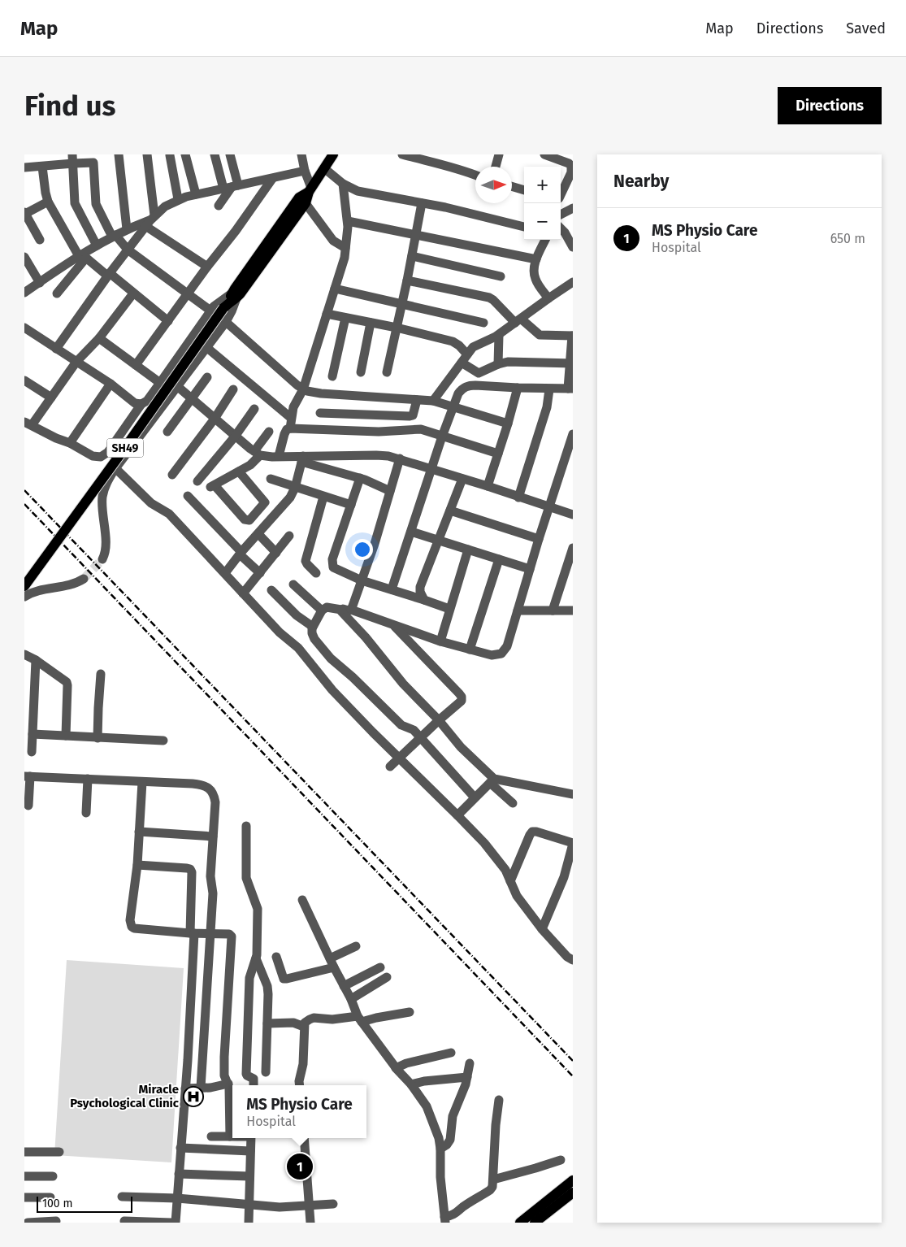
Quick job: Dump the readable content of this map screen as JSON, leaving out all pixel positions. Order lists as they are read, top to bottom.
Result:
{
  "streets": {
    "main road": ["SH49"]
  },
  "places": {
    "hospital": ["Miracle Psychological Clinic"]
  },
  "scale_bar": "100 m",
  "north": "right",
  "page": {
    "header": "Map",
    "nav": ["Map", "Directions", "Saved"],
    "buttons": "Directions",
    "title": "Find us",
    "heading": "Nearby",
    "map_buttons": ["+", "−"],
    "list": [
      {
        "mark": "1",
        "name": "MS Physio Care",
        "note": "Hospital",
        "value": "650 m"
      }
    ],
    "popup": ["MS Physio Care", "Hospital"],
    "pins": "1",
    "scale": "100 m"
  }
}
